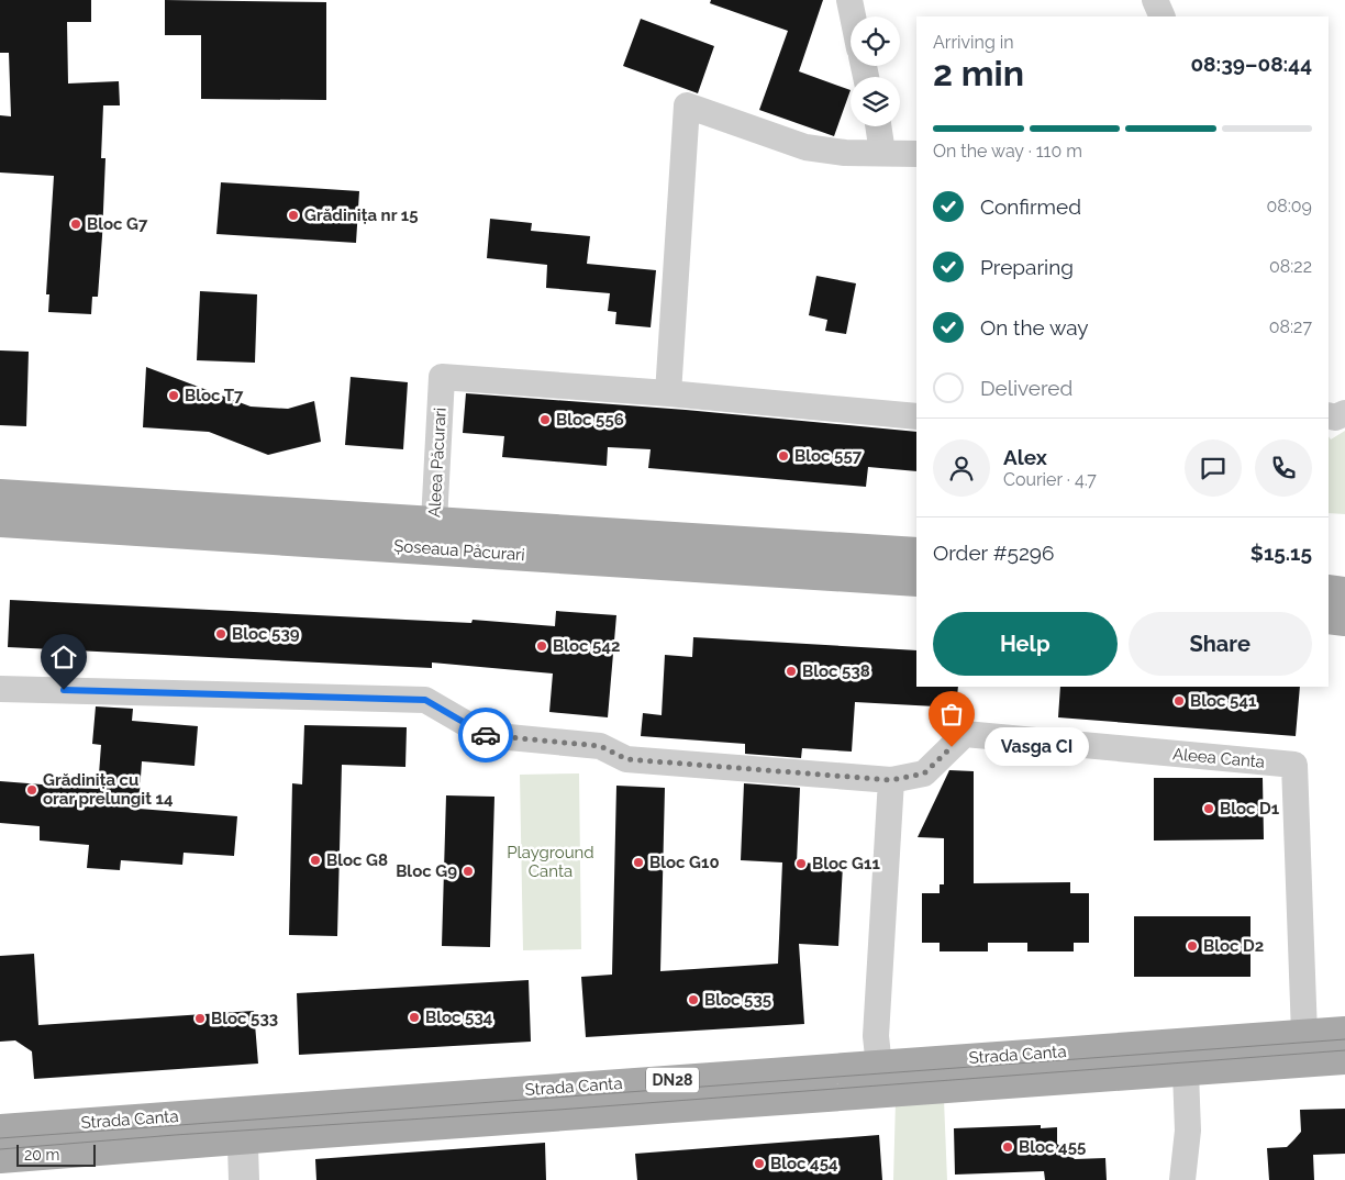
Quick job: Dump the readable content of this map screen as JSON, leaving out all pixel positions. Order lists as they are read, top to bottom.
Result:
{
  "streets": {
    "main road": ["Șoseaua Păcurari", "Strada Canta", "DN28"],
    "street": ["Aleea Păcurari", "Aleea Canta"]
  },
  "crossings": [
    ["Aleea Păcurari", "Șoseaua Păcurari"],
    ["Aleea Canta", "Strada Canta"]
  ],
  "parks": ["Playground Canta"],
  "places": [
    "Grădinița nr 15",
    "Bloc G7",
    "Bloc T7",
    "Bloc 556",
    "Bloc 557",
    "Bloc 539",
    "Bloc 542",
    "Bloc 538",
    "Bloc 541",
    "Vasga CI",
    "Grădinița cu orar prelungit 14",
    "Bloc D1",
    "Bloc G8",
    "Bloc G10",
    "Bloc G11",
    "Bloc G9",
    "Bloc D2",
    "Bloc 535",
    "Bloc 534",
    "Bloc 533",
    "Bloc 455",
    "Bloc 454"
  ],
  "scale_bar": "20 m",
  "page": {
    "heading": ["2 min", "Arriving in", "08:39–08:44"],
    "panel": [
      "Alex",
      "Courier · 4.7",
      "Order #5296",
      "$15.15"
    ],
    "bar": "On the way · 110 m",
    "list": [
      ["Confirmed", "08:09"],
      ["Preparing", "08:22"],
      ["On the way", "08:27"],
      "Delivered"
    ],
    "buttons": ["Help", "Share"],
    "bubble": "Vasga CI",
    "scale": "20 m"
  }
}
